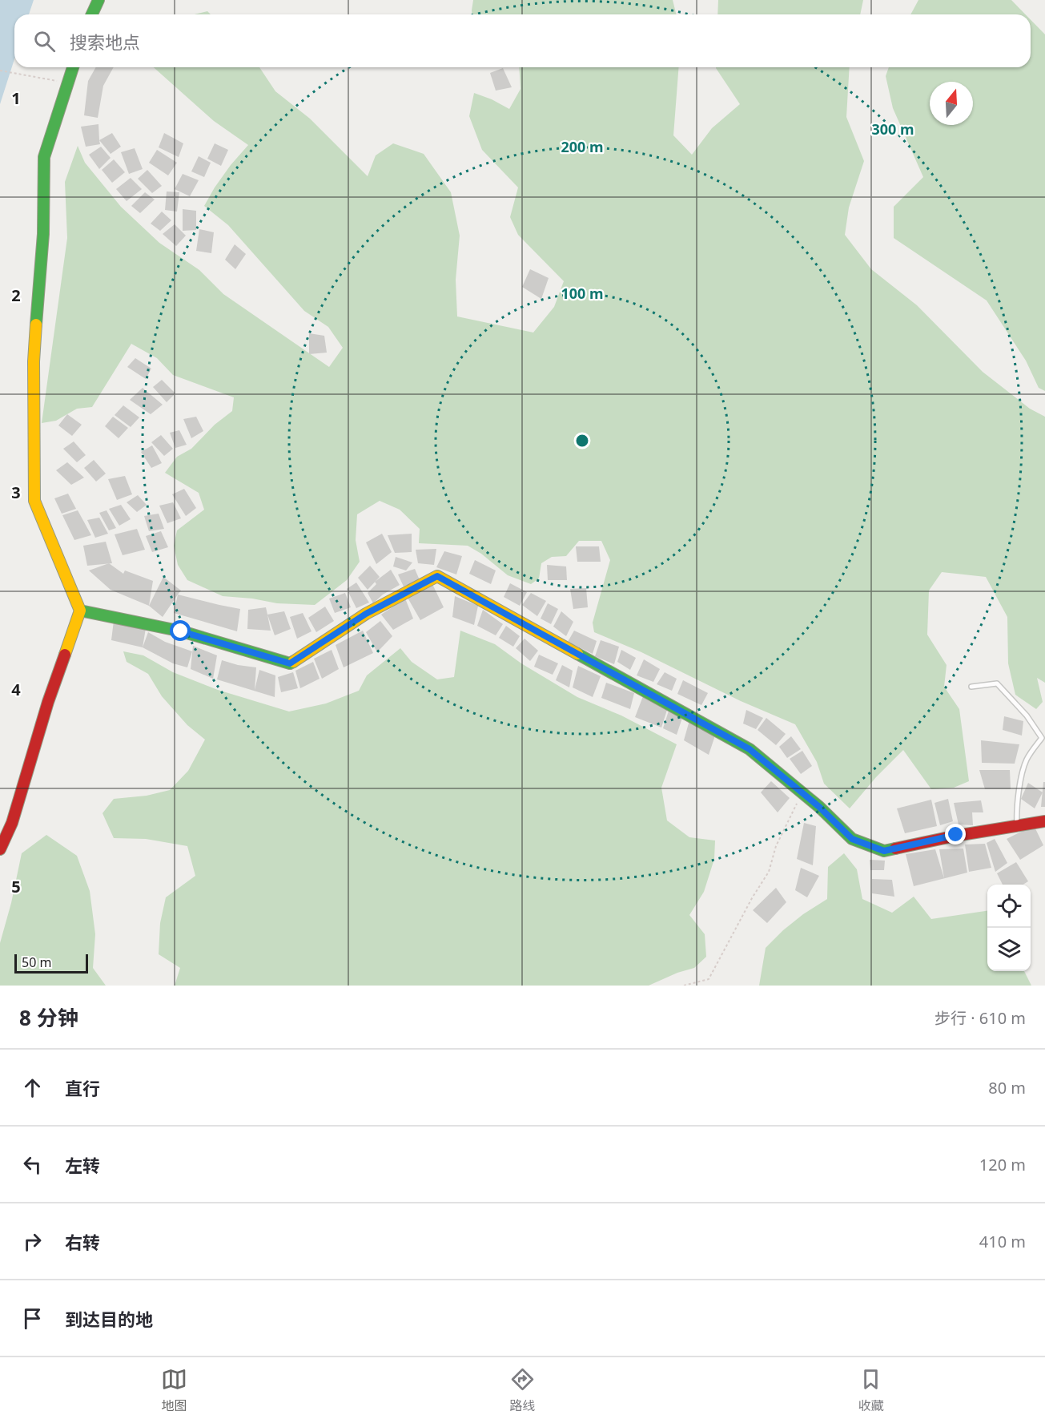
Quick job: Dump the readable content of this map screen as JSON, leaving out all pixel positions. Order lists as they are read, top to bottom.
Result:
{
  "scale_bar": "50 m",
  "north": "top",
  "page": {
    "search": "搜索地点",
    "scale": "50 m",
    "heading": ["8 分钟", "步行 · 610 m"],
    "list": [
      ["直行", "80 m"],
      ["左转", "120 m"],
      ["右转", "410 m"],
      "到达目的地"
    ],
    "nav": ["地图", "路线", "收藏"]
  },
  "grid": {
    "rows": [
      "1",
      "2",
      "3",
      "4",
      "5"
    ]
  },
  "rings": ["300 m", "200 m", "100 m"]
}
